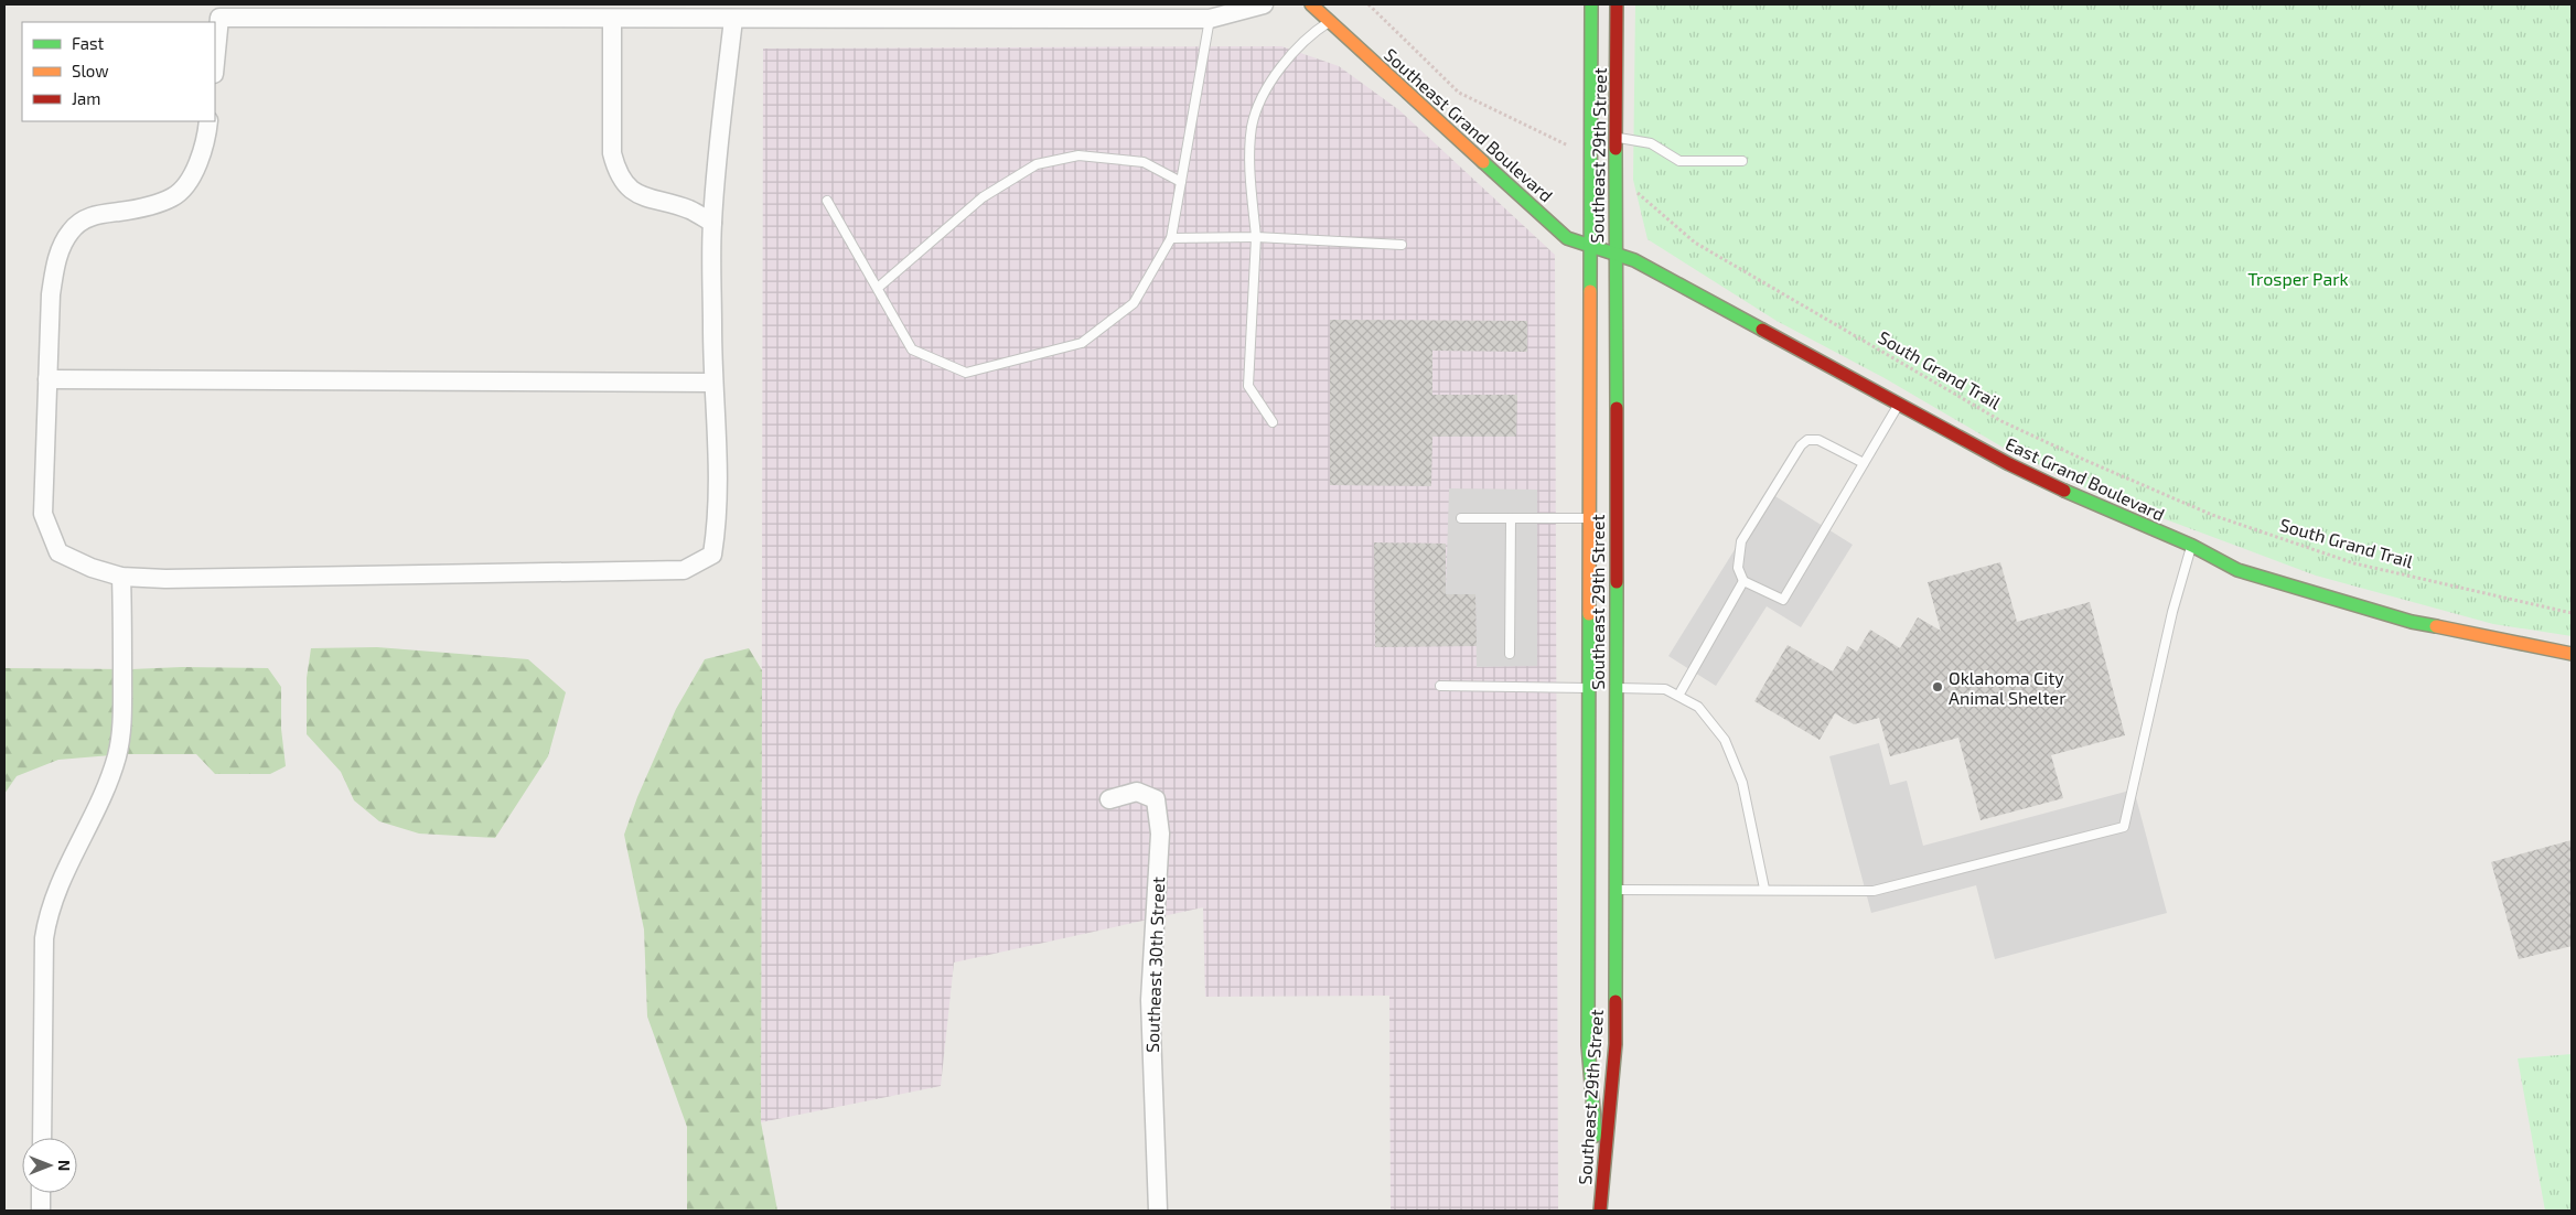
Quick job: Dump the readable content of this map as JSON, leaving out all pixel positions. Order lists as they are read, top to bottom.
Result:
{
  "streets": {
    "main road": ["Southeast Grand Boulevard", "Southeast 29th Street", "East Grand Boulevard"],
    "street": ["Southeast 30th Street"],
    "path": ["South Grand Trail"]
  },
  "crossings": [
    ["Southeast Grand Boulevard", "Southeast 29th Street"],
    ["Southeast Grand Boulevard", "East Grand Boulevard"],
    ["Southeast 29th Street", "South Grand Trail"],
    ["Southeast 29th Street", "East Grand Boulevard"]
  ],
  "parks": ["Trosper Park"],
  "places": ["Oklahoma City Animal Shelter"],
  "legend": ["Fast", "Slow", "Jam"],
  "north": "right"
}
